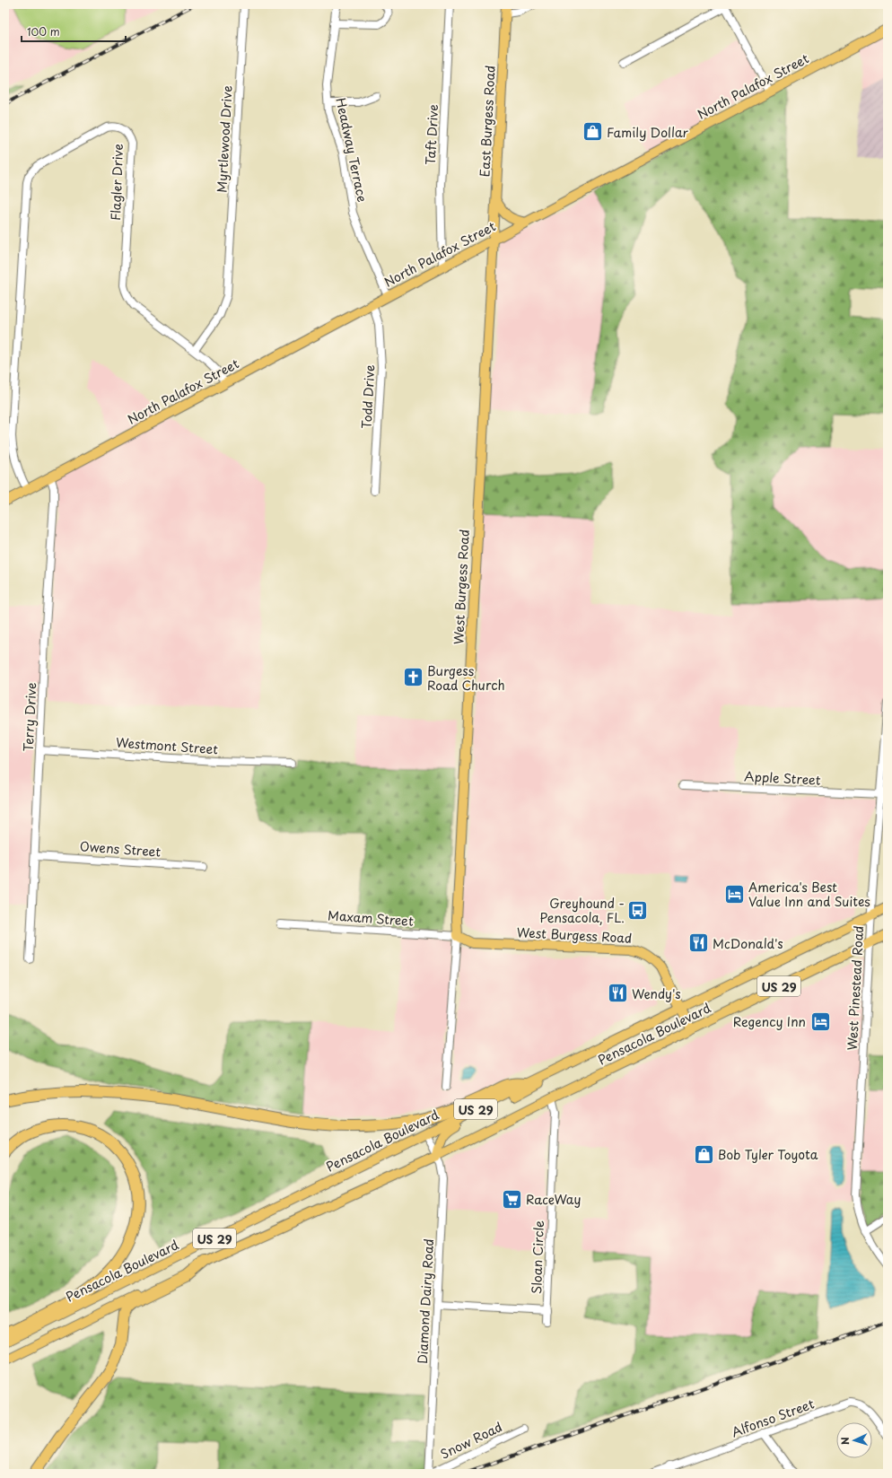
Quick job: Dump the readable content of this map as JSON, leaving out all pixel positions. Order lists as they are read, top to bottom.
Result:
{
  "streets": {
    "main road": [
      "North Palafox Street",
      "East Burgess Road",
      "West Burgess Road",
      "US 29",
      "Pensacola Boulevard"
    ],
    "street": [
      "Taft Drive",
      "Myrtlewood Drive",
      "Headway Terrace",
      "Flagler Drive",
      "Todd Drive",
      "Terry Drive",
      "Westmont Street",
      "Apple Street",
      "Owens Street",
      "Maxam Street",
      "West Pinestead Road",
      "Sloan Circle",
      "Diamond Dairy Road",
      "Alfonso Street",
      "Snow Road"
    ]
  },
  "crossings": [
    ["North Palafox Street", "East Burgess Road"],
    ["North Palafox Street", "Taft Drive"],
    ["North Palafox Street", "Headway Terrace"],
    ["North Palafox Street", "Flagler Drive"],
    ["North Palafox Street", "Todd Drive"],
    ["North Palafox Street", "West Burgess Road"],
    ["North Palafox Street", "Terry Drive"],
    ["East Burgess Road", "West Burgess Road"],
    ["Myrtlewood Drive", "Flagler Drive"],
    ["West Burgess Road", "Maxam Street"],
    ["West Burgess Road", "Pensacola Boulevard"],
    ["Terry Drive", "Westmont Street"],
    ["Terry Drive", "Owens Street"],
    ["Apple Street", "West Pinestead Road"],
    ["West Pinestead Road", "Pensacola Boulevard"],
    ["Pensacola Boulevard", "Sloan Circle"],
    ["Pensacola Boulevard", "Diamond Dairy Road"],
    ["Sloan Circle", "Diamond Dairy Road"],
    ["Diamond Dairy Road", "Snow Road"]
  ],
  "places": {
    "shop": ["Family Dollar", "Bob Tyler Toyota"],
    "church": ["Burgess Road Church"],
    "hotel": ["America's Best Value Inn and Suites", "Regency Inn"],
    "bus stop": ["Greyhound - Pensacola, FL."],
    "restaurant": ["McDonald's", "Wendy's"],
    "supermarket": ["RaceWay"]
  },
  "scale_bar": "100 m",
  "north": "left"
}
